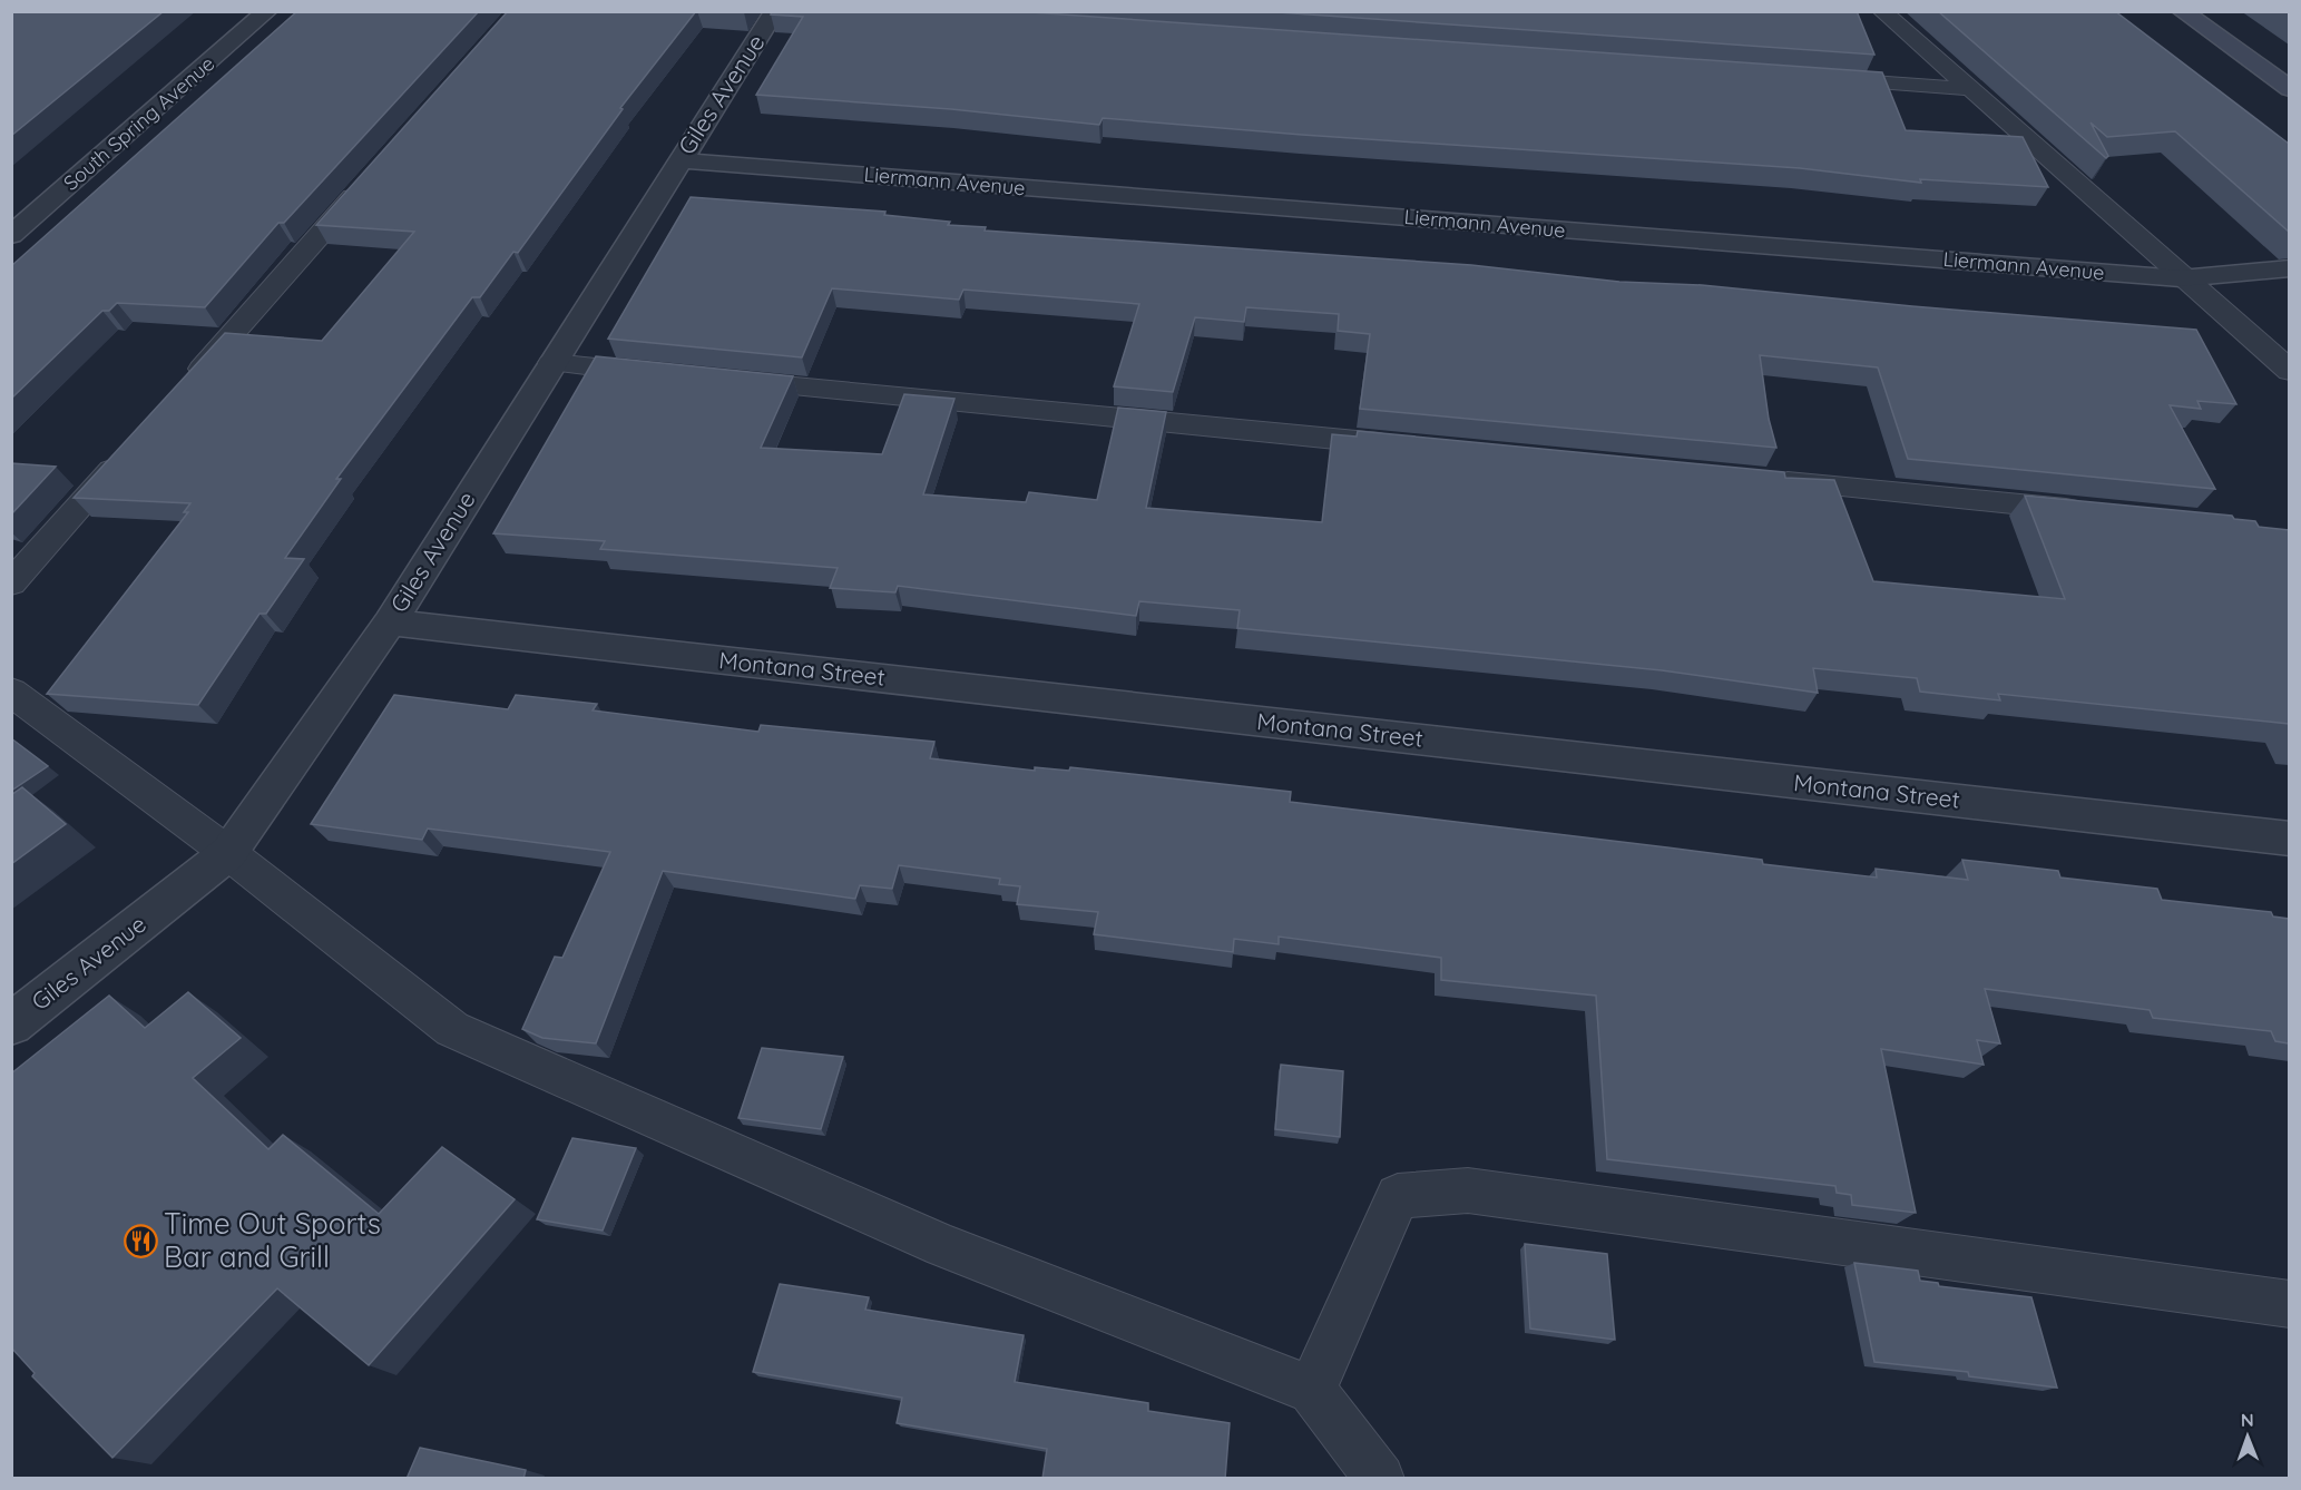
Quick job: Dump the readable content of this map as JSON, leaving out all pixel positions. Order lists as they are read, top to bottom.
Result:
{
  "streets": {
    "street": [
      "Giles Avenue",
      "South Spring Avenue",
      "Liermann Avenue",
      "Montana Street"
    ]
  },
  "crossings": [
    ["Giles Avenue", "Liermann Avenue"],
    ["Giles Avenue", "Montana Street"]
  ],
  "places": {
    "restaurant": ["Time Out Sports Bar and Grill"]
  },
  "north": "top"
}
